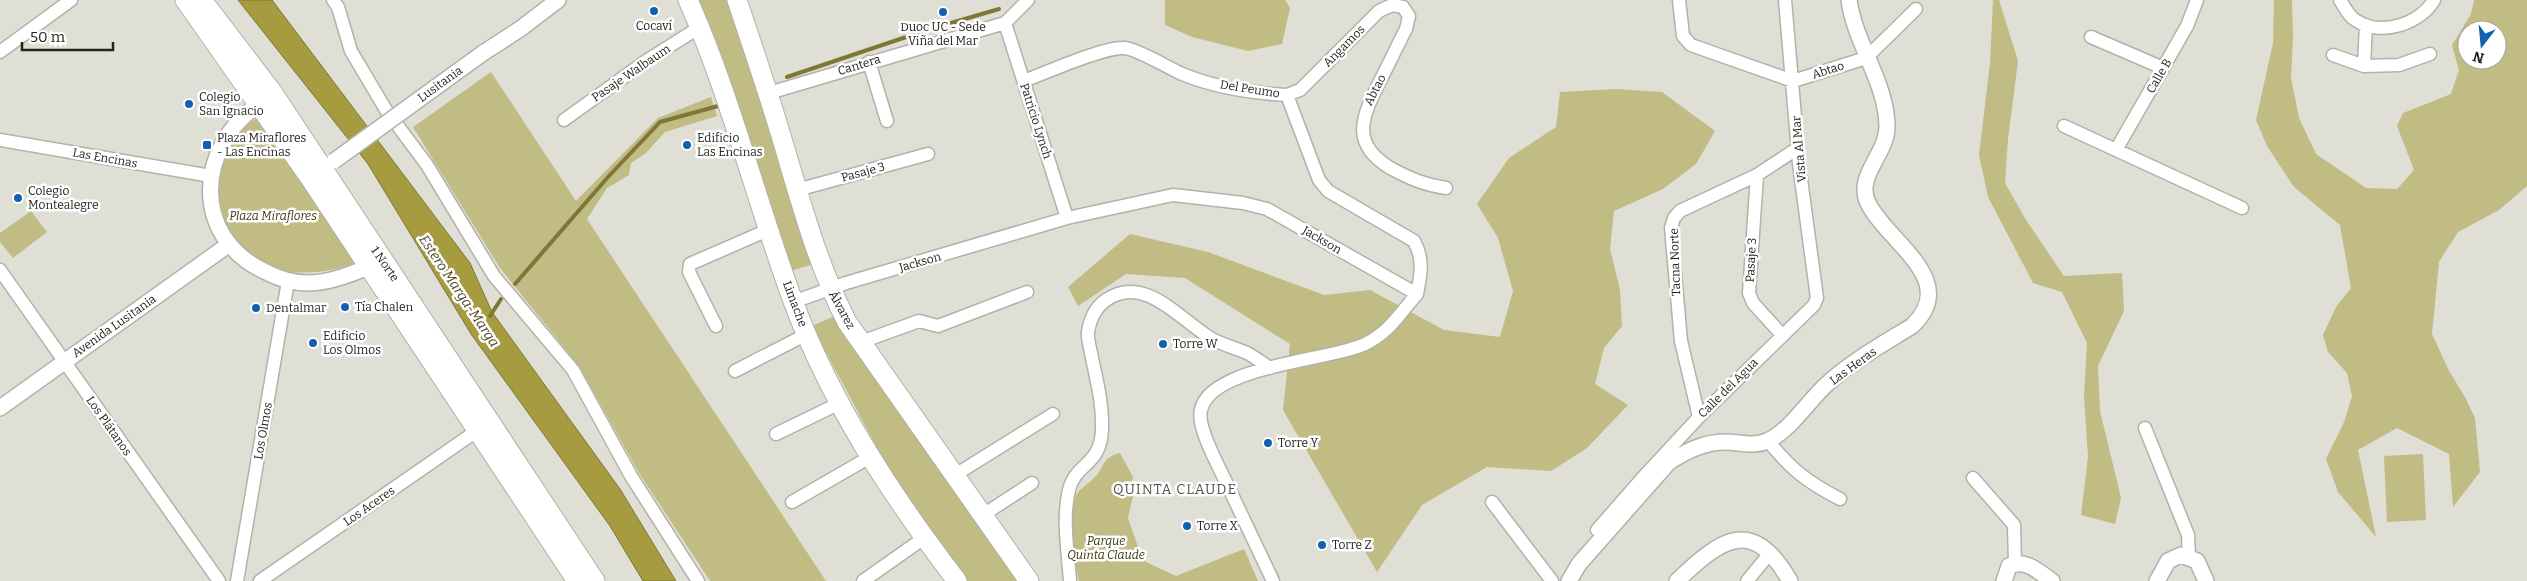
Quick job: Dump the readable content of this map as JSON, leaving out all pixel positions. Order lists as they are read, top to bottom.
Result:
{
  "streets": {
    "main road": ["1 Norte", "Limache", "Álvarez"],
    "street": [
      "Angamos",
      "Cantera",
      "Abtao",
      "Pasaje Walbaum",
      "Calle B",
      "Lusitania",
      "Del Peumo",
      "Patricio Lynch",
      "Vista Al Mar",
      "Las Encinas",
      "Pasaje 3",
      "Jackson",
      "Tacna Norte",
      "Avenida Lusitania",
      "Las Heras",
      "Calle del Agua",
      "Los Plátanos",
      "Los Olmos",
      "Los Aceres"
    ]
  },
  "crossings": [
    ["Angamos", "Abtao"],
    ["Angamos", "Del Peumo"],
    ["Cantera", "Patricio Lynch"],
    ["Cantera", "Álvarez"],
    ["Abtao", "Vista Al Mar"],
    ["Abtao", "Las Heras"],
    ["Pasaje Walbaum", "Limache"],
    ["Lusitania", "1 Norte"],
    ["Del Peumo", "Patricio Lynch"],
    ["Del Peumo", "Jackson"],
    ["Patricio Lynch", "Jackson"],
    ["Vista Al Mar", "Tacna Norte"],
    ["Vista Al Mar", "Calle del Agua"],
    ["Pasaje 3", "Tacna Norte"],
    ["Pasaje 3", "Álvarez"],
    ["Pasaje 3", "Calle del Agua"],
    ["Jackson", "Limache"],
    ["Jackson", "Álvarez"],
    ["Tacna Norte", "Calle del Agua"],
    ["1 Norte", "Los Aceres"],
    ["Avenida Lusitania", "Los Plátanos"]
  ],
  "districts": ["QUINTA CLAUDE"],
  "water": ["Estero Marga-Marga"],
  "parks": ["Plaza Miraflores", "Parque Quinta Claude"],
  "places": {
    "other": [
      "Cocaví",
      "Duoc UC - Sede Viña del Mar",
      "Colegio San Ignacio",
      "Edificio Las Encinas",
      "Colegio Montealegre",
      "Tía Chalen",
      "Dentalmar",
      "Edificio Los Olmos",
      "Torre W",
      "Torre Y",
      "Torre X",
      "Torre Z"
    ],
    "transit": ["Plaza Miraflores - Las Encinas"]
  },
  "scale_bar": "50 m",
  "north": "bottom"
}
